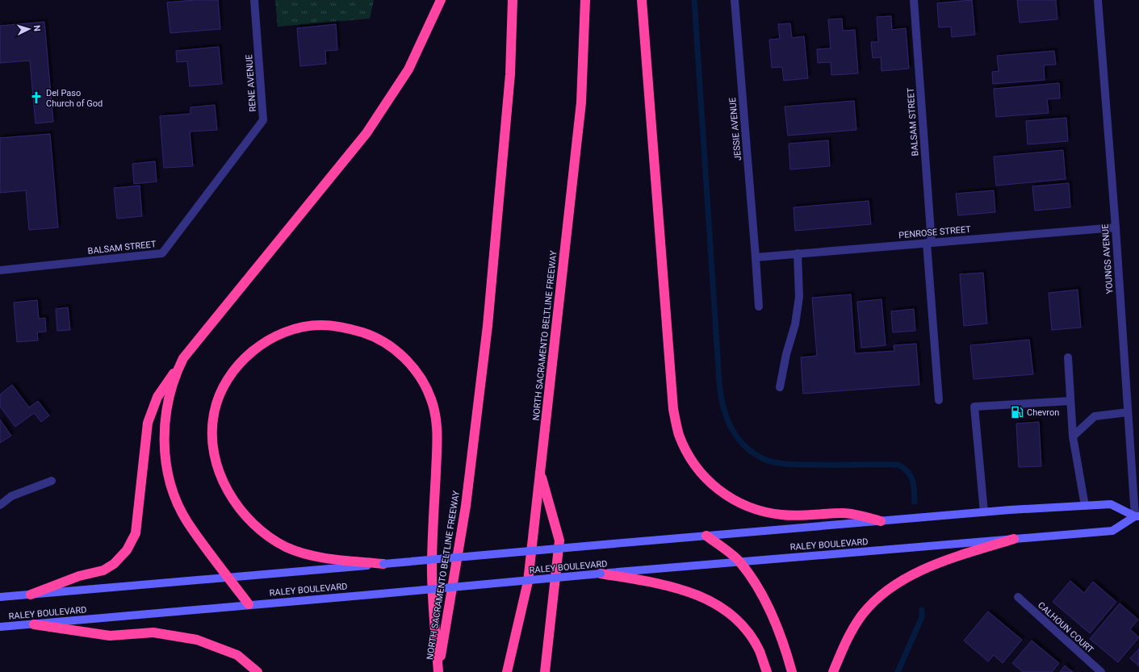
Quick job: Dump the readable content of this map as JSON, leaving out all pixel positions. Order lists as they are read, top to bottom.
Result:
{
  "streets": {
    "highway": ["NORTH SACRAMENTO BELTLINE FREEWAY"],
    "main road": ["RALEY BOULEVARD"],
    "street": [
      "RENE AVENUE",
      "BALSAM STREET",
      "JESSIE AVENUE",
      "PENROSE STREET",
      "YOUNGS AVENUE",
      "CALHOUN COURT"
    ]
  },
  "crossings": [
    ["RENE AVENUE", "BALSAM STREET"],
    ["BALSAM STREET", "PENROSE STREET"],
    ["JESSIE AVENUE", "PENROSE STREET"],
    ["PENROSE STREET", "YOUNGS AVENUE"],
    ["YOUNGS AVENUE", "RALEY BOULEVARD"]
  ],
  "places": {
    "church": ["Del Paso Church of God"],
    "fuel station": ["Chevron"]
  },
  "north": "right"
}
